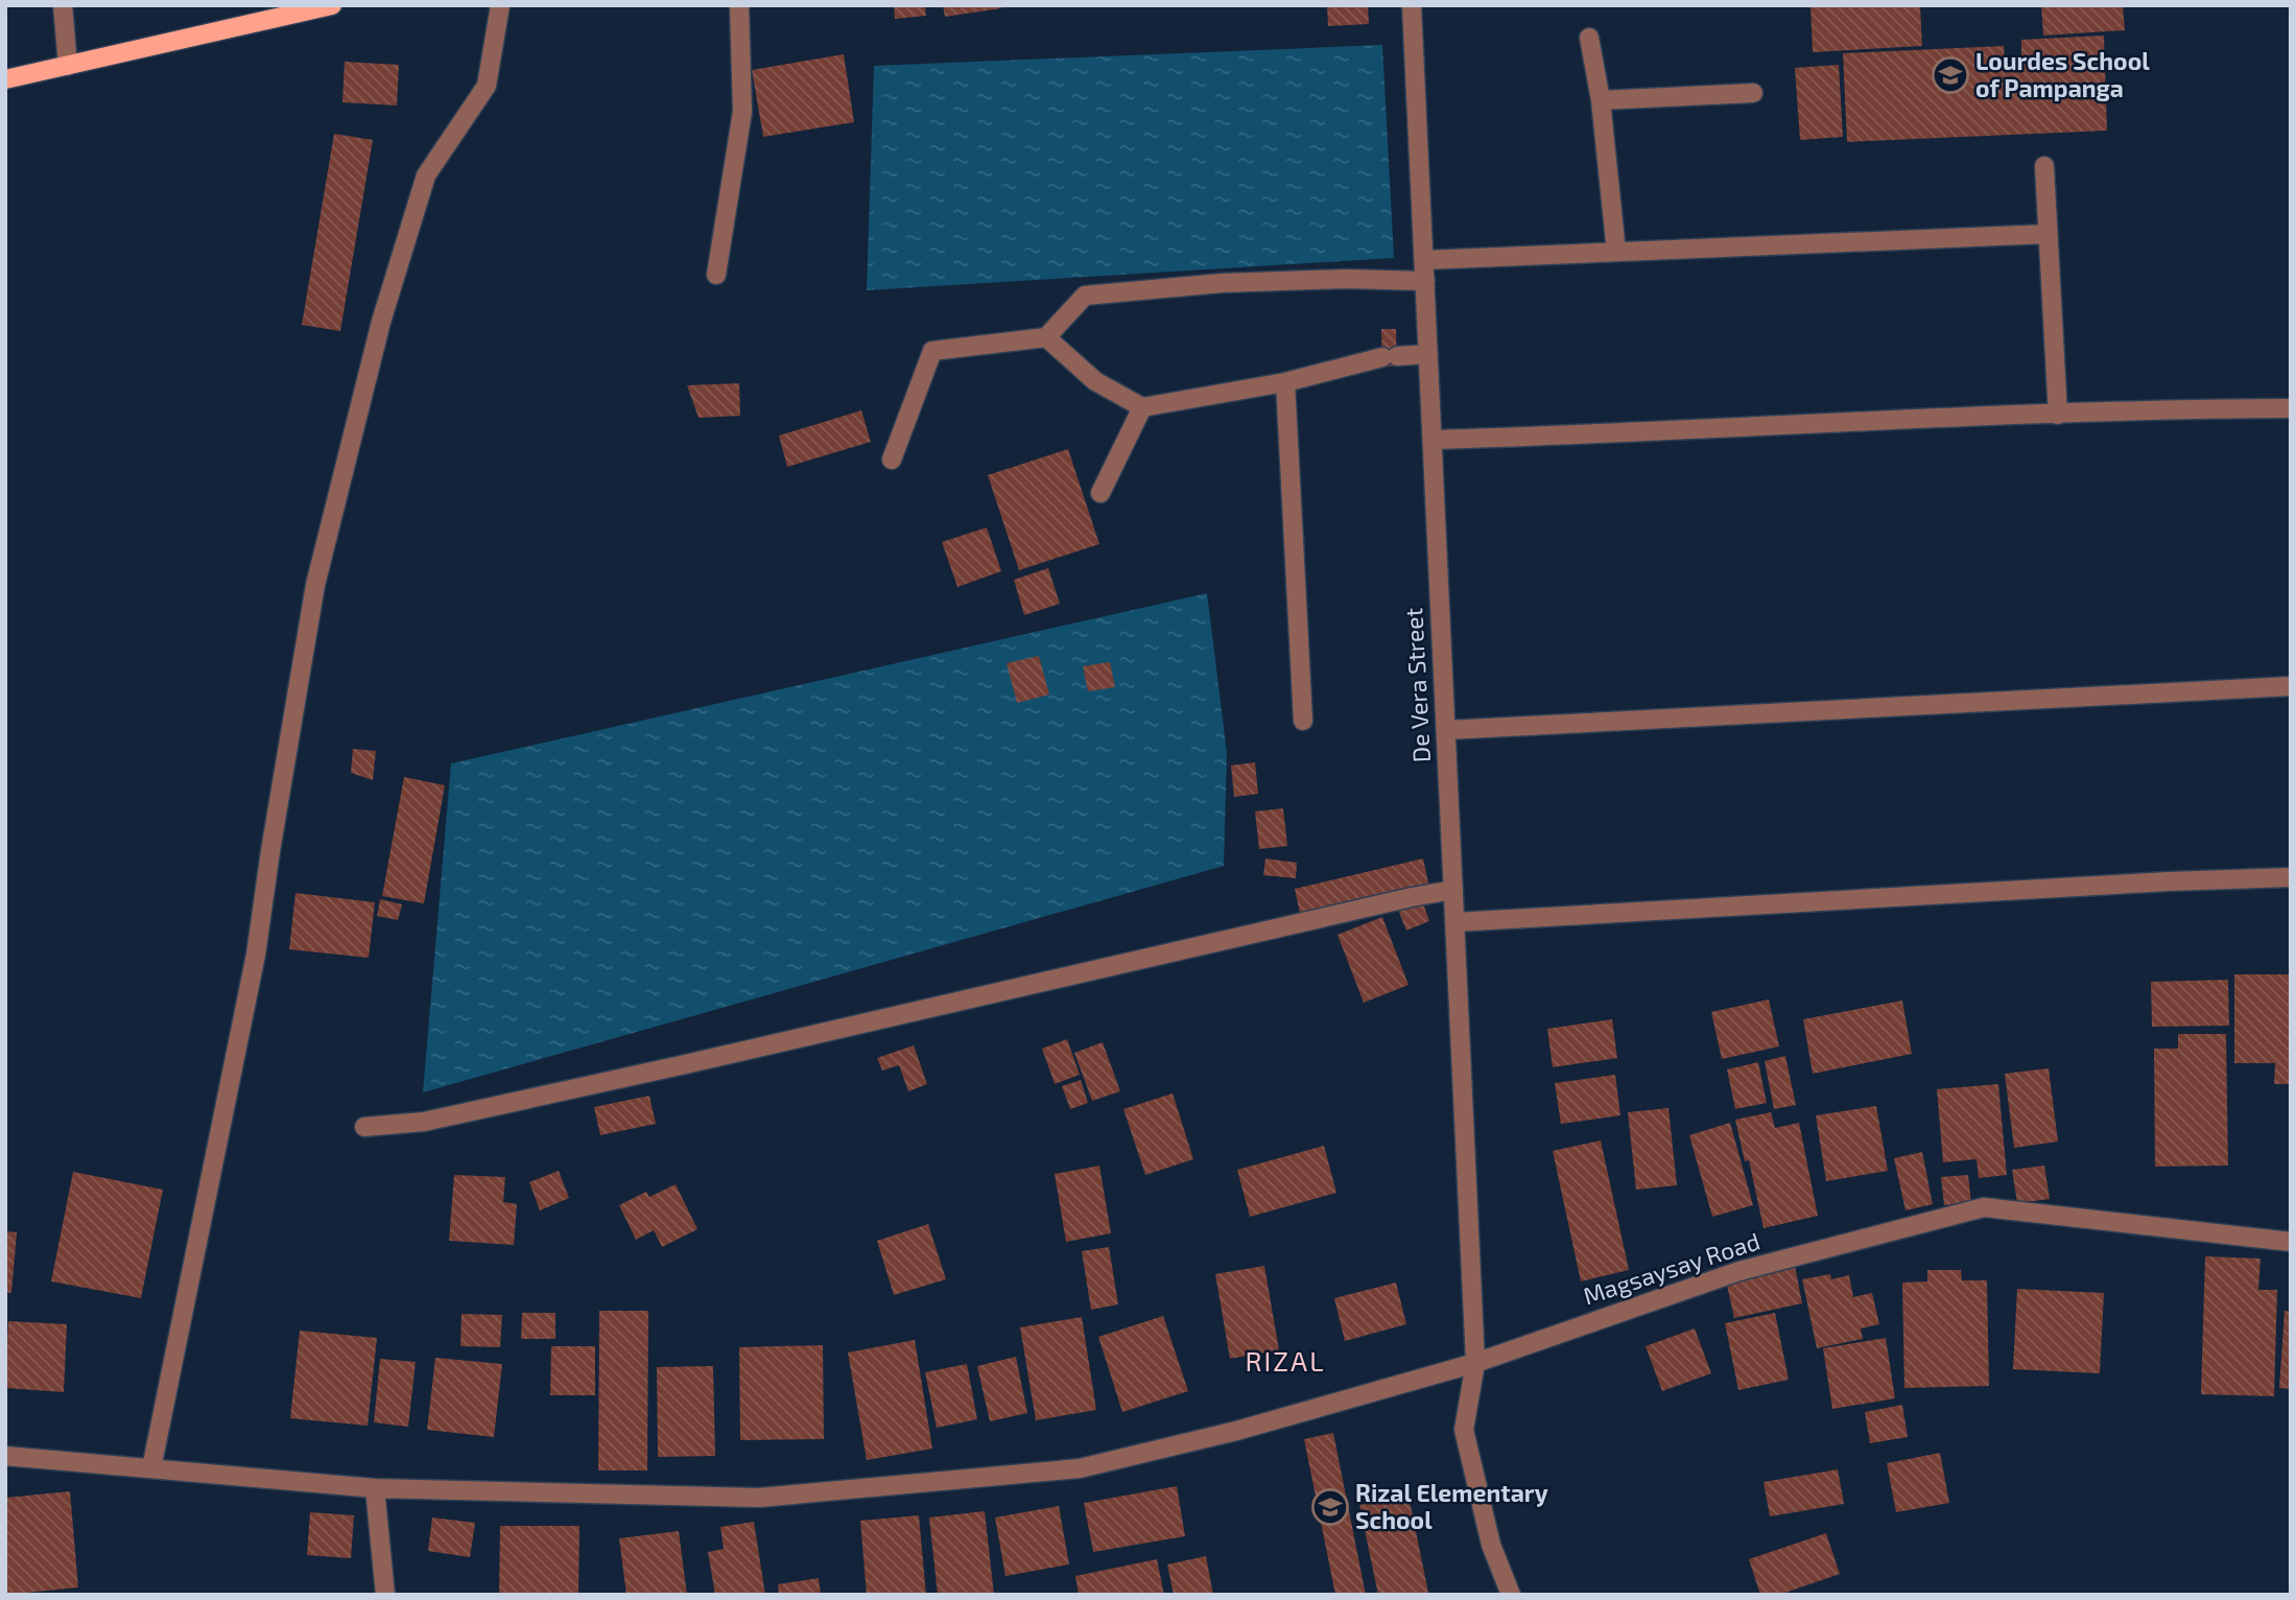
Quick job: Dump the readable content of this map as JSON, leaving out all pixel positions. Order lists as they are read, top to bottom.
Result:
{
  "streets": {
    "street": ["De Vera Street", "Magsaysay Road"]
  },
  "crossings": [
    ["De Vera Street", "Magsaysay Road"]
  ],
  "districts": ["RIZAL"],
  "places": {
    "school or university": ["Lourdes School of Pampanga", "Rizal Elementary School"]
  }
}
